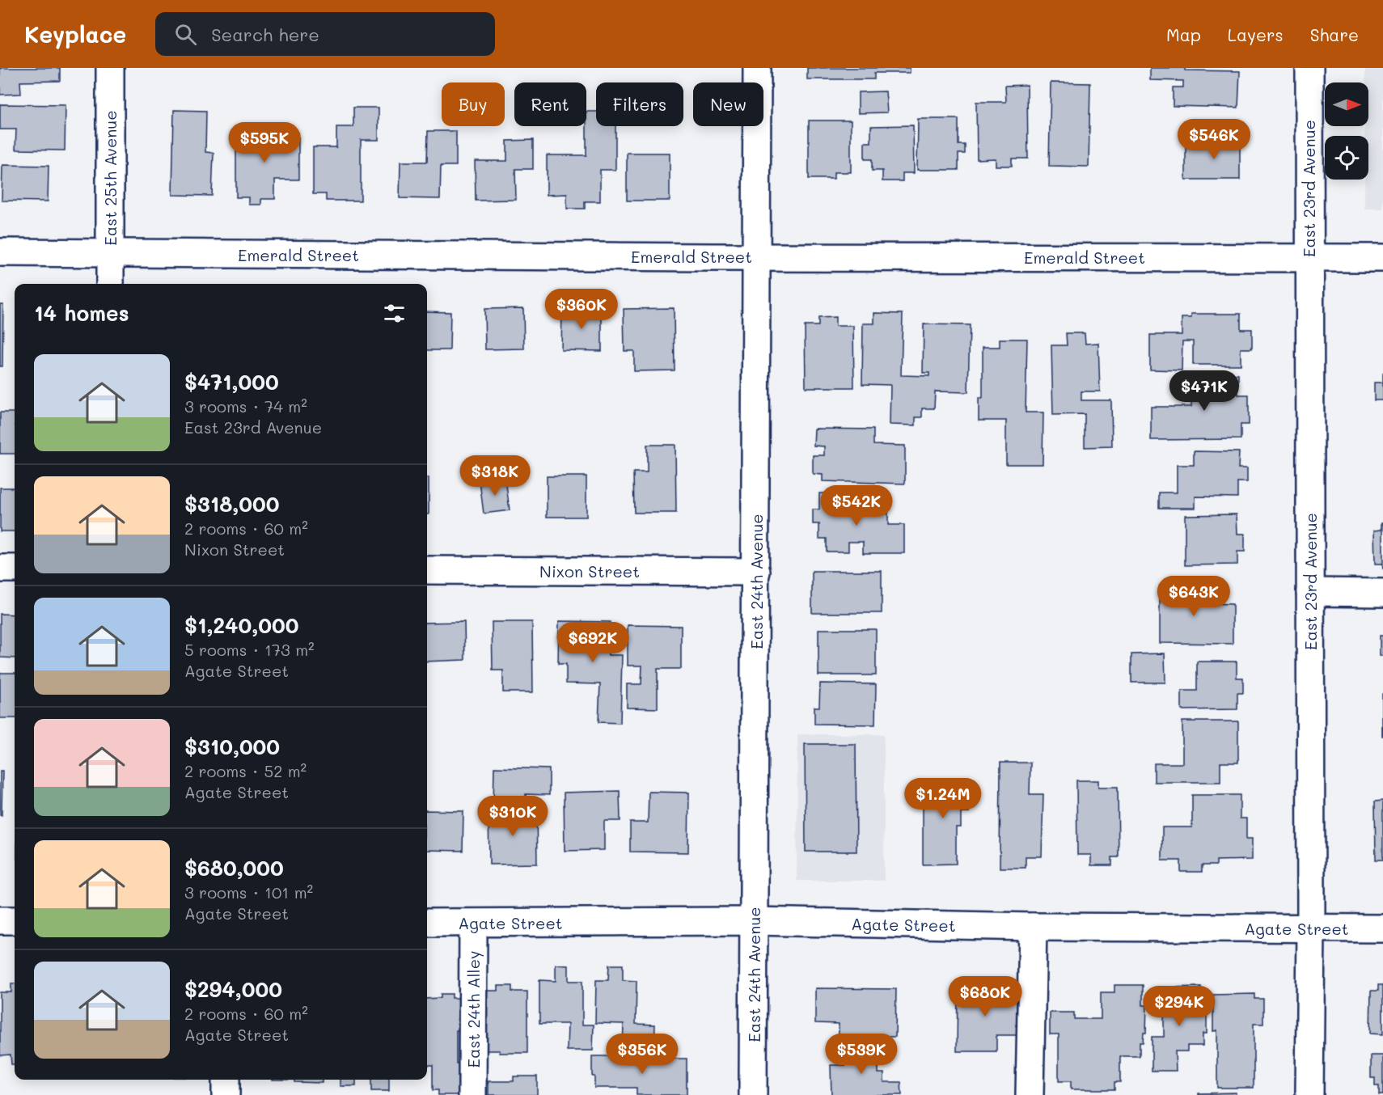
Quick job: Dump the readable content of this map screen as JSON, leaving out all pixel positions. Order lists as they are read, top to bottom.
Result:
{
  "streets": {
    "street": [
      "East 25th Avenue",
      "East 23rd Avenue",
      "Emerald Street",
      "Nixon Street",
      "East 24th Avenue",
      "Agate Street",
      "East 24th Alley"
    ]
  },
  "crossings": [
    ["East 25th Avenue", "Emerald Street"],
    ["East 23rd Avenue", "Emerald Street"],
    ["East 23rd Avenue", "Agate Street"],
    ["Emerald Street", "East 24th Avenue"],
    ["Nixon Street", "East 24th Avenue"],
    ["East 24th Avenue", "Agate Street"],
    ["Agate Street", "East 24th Alley"]
  ],
  "north": "right",
  "page": {
    "header": "Keyplace",
    "search": "Search here",
    "nav": ["Map", "Layers", "Share"],
    "chip": [
      "Buy",
      "Rent",
      "Filters",
      "New"
    ],
    "price": [
      "$546K",
      "$595K",
      "$360K",
      "$471K",
      "$318K",
      "$542K",
      "$643K",
      "$692K",
      "$1.24M",
      "$310K",
      "$680K",
      "$294K",
      "$356K",
      "$539K"
    ],
    "heading": "14 homes",
    "list": [
      {
        "name": "$471,000",
        "note": "3 rooms · 74 m² · East 23rd Avenue"
      },
      {
        "name": "$318,000",
        "note": "2 rooms · 60 m² · Nixon Street"
      },
      {
        "name": "$1,240,000",
        "note": "5 rooms · 173 m² · Agate Street"
      },
      {
        "name": "$310,000",
        "note": "2 rooms · 52 m² · Agate Street"
      },
      {
        "name": "$680,000",
        "note": "3 rooms · 101 m² · Agate Street"
      },
      {
        "name": "$294,000",
        "note": "2 rooms · 60 m² · Agate Street"
      }
    ]
  }
}
